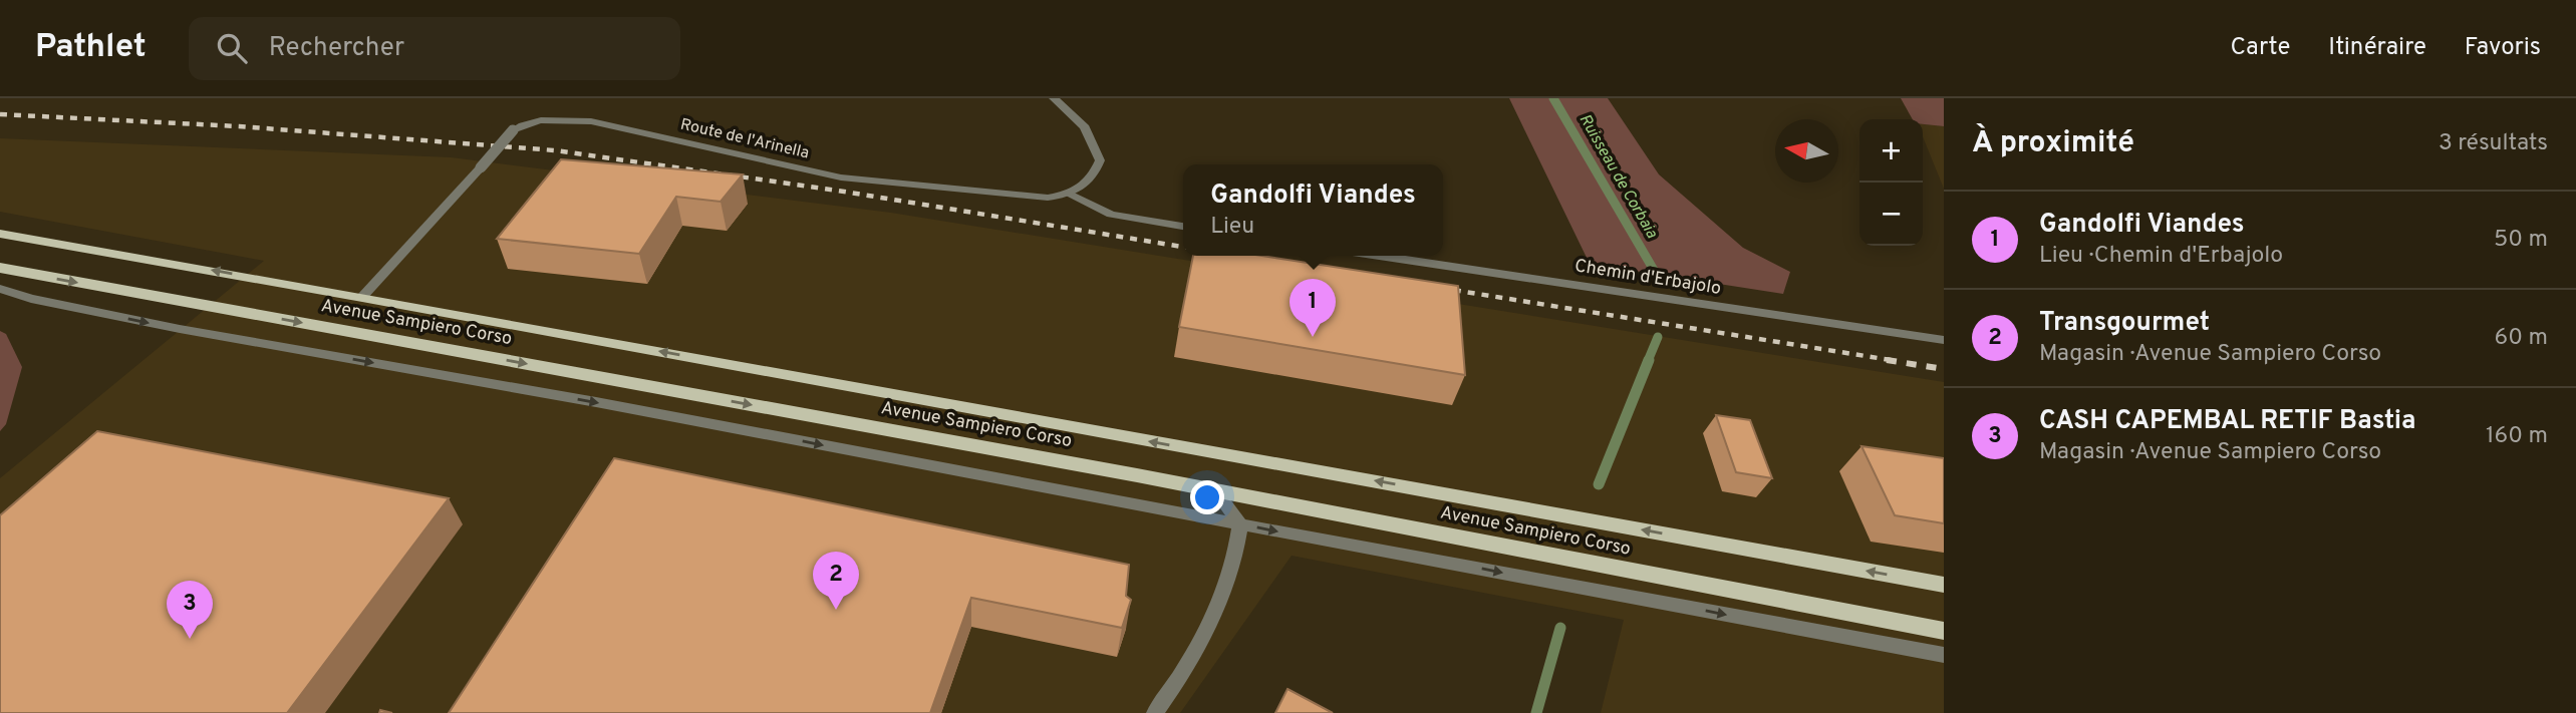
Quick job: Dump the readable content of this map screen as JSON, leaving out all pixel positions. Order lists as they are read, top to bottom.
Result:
{
  "streets": {
    "main road": ["Avenue Sampiero Corso"],
    "street": ["Route de l'Arinella", "Chemin d'Erbajolo"]
  },
  "crossings": [
    ["Route de l'Arinella", "Avenue Sampiero Corso"]
  ],
  "water": ["Ruisseau de Corbaia"],
  "north": "left",
  "page": {
    "header": "Pathlet",
    "search": "Rechercher",
    "nav": ["Carte", "Itinéraire", "Favoris"],
    "heading": ["À proximité", "3 résultats"],
    "map_buttons": ["+", "−"],
    "popup": ["Gandolfi Viandes", "Lieu"],
    "list": [
      {
        "mark": "1",
        "name": "Gandolfi Viandes",
        "note": "Lieu · Chemin d'Erbajolo",
        "value": "50 m"
      },
      {
        "mark": "2",
        "name": "Transgourmet",
        "note": "Magasin · Avenue Sampiero Corso",
        "value": "60 m"
      },
      {
        "mark": "3",
        "name": "CASH CAPEMBAL RETIF Bastia",
        "note": "Magasin · Avenue Sampiero Corso",
        "value": "160 m"
      }
    ],
    "pins": ["1", "2", "3"]
  }
}
